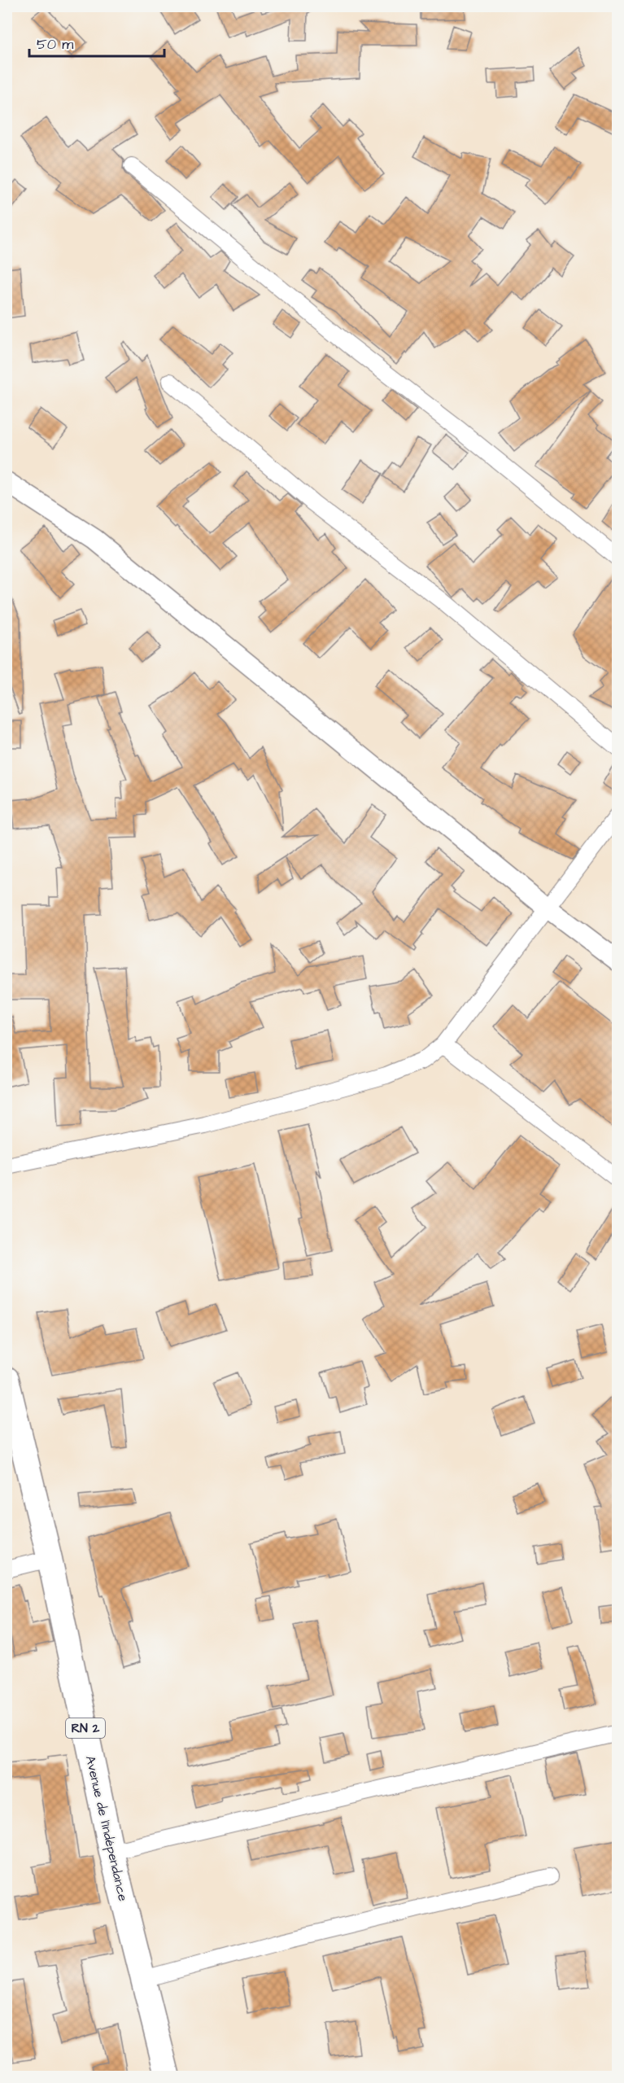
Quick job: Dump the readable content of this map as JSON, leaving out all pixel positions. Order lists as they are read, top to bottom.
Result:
{
  "streets": {
    "main road": ["RN 2", "Avenue de l'Indépendance"]
  },
  "scale_bar": "50 m"
}
